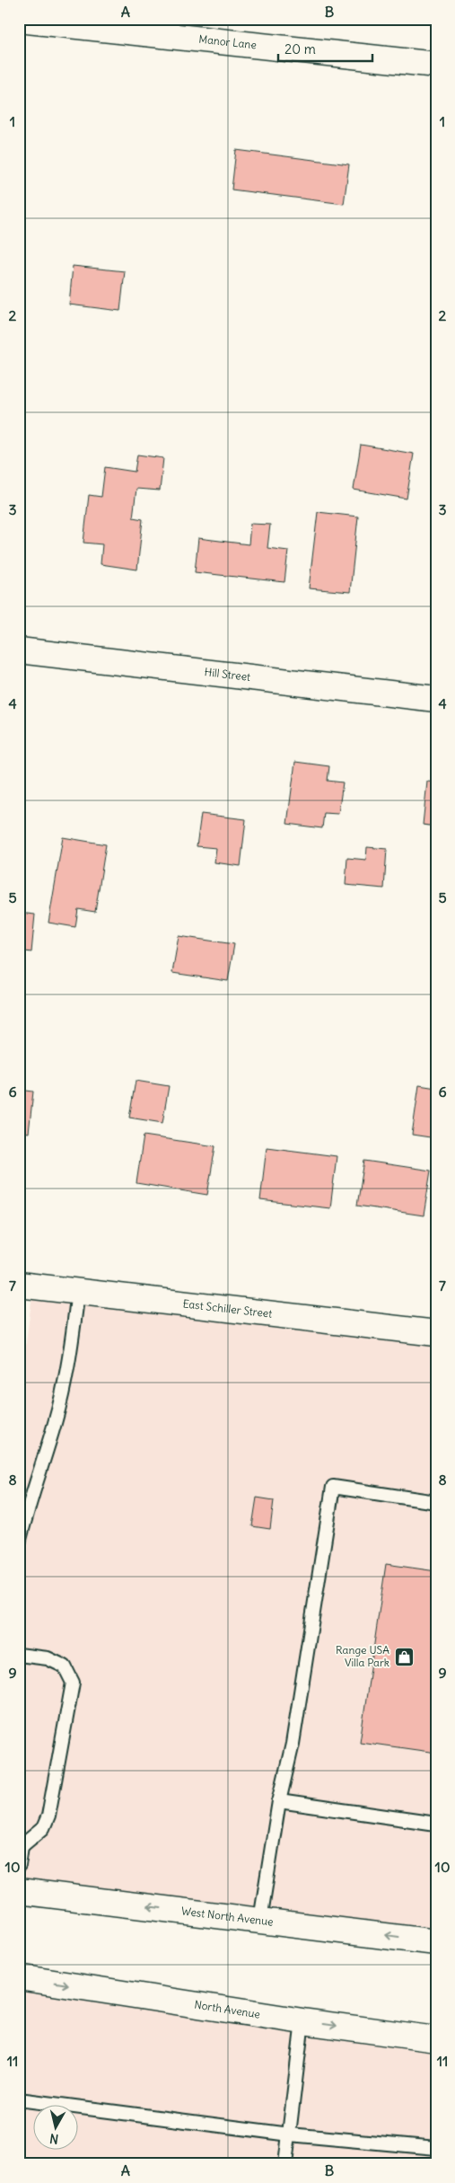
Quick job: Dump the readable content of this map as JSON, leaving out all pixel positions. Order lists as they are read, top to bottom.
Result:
{
  "streets": {
    "street": [
      "Manor Lane",
      "Hill Street",
      "East Schiller Street",
      "West North Avenue",
      "North Avenue"
    ]
  },
  "one_way": ["West North Avenue", "North Avenue"],
  "places": {
    "shop": ["Range USA Villa Park"]
  },
  "scale_bar": "20 m",
  "north": "bottom",
  "grid": {
    "columns": ["A", "B"],
    "rows": [
      "1",
      "2",
      "3",
      "4",
      "5",
      "6",
      "7",
      "8",
      "9",
      "10",
      "11"
    ]
  }
}
